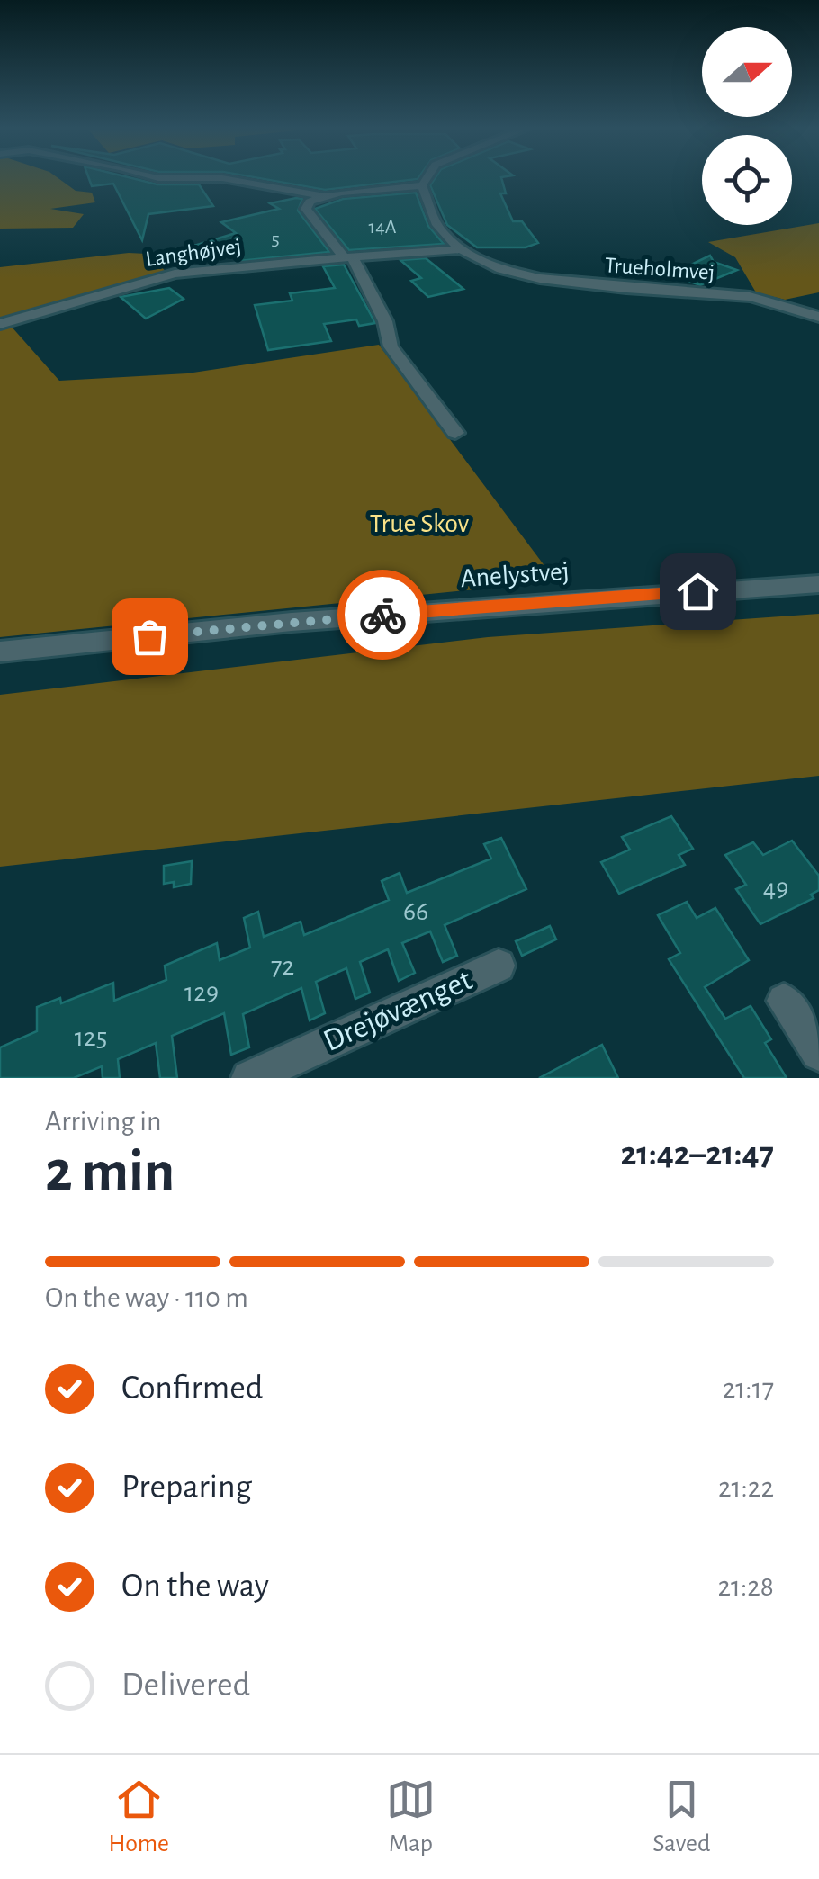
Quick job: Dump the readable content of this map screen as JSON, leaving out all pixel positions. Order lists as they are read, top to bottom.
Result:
{
  "streets": {
    "street": [
      "Langhøjvej",
      "Trueholmvej",
      "Anelystvej",
      "Drejøvænget"
    ]
  },
  "crossings": [
    ["Langhøjvej", "Trueholmvej"]
  ],
  "parks": ["True Skov"],
  "house_numbers": [
    "14A",
    "5",
    "49",
    "66",
    "72",
    "129",
    "125"
  ],
  "north": "right",
  "page": {
    "heading": ["2 min", "Arriving in", "21:42–21:47"],
    "bar": "On the way · 110 m",
    "list": [
      ["Confirmed", "21:17"],
      ["Preparing", "21:22"],
      ["On the way", "21:28"],
      "Delivered"
    ],
    "tabs": ["Home", "Map", "Saved"]
  }
}
